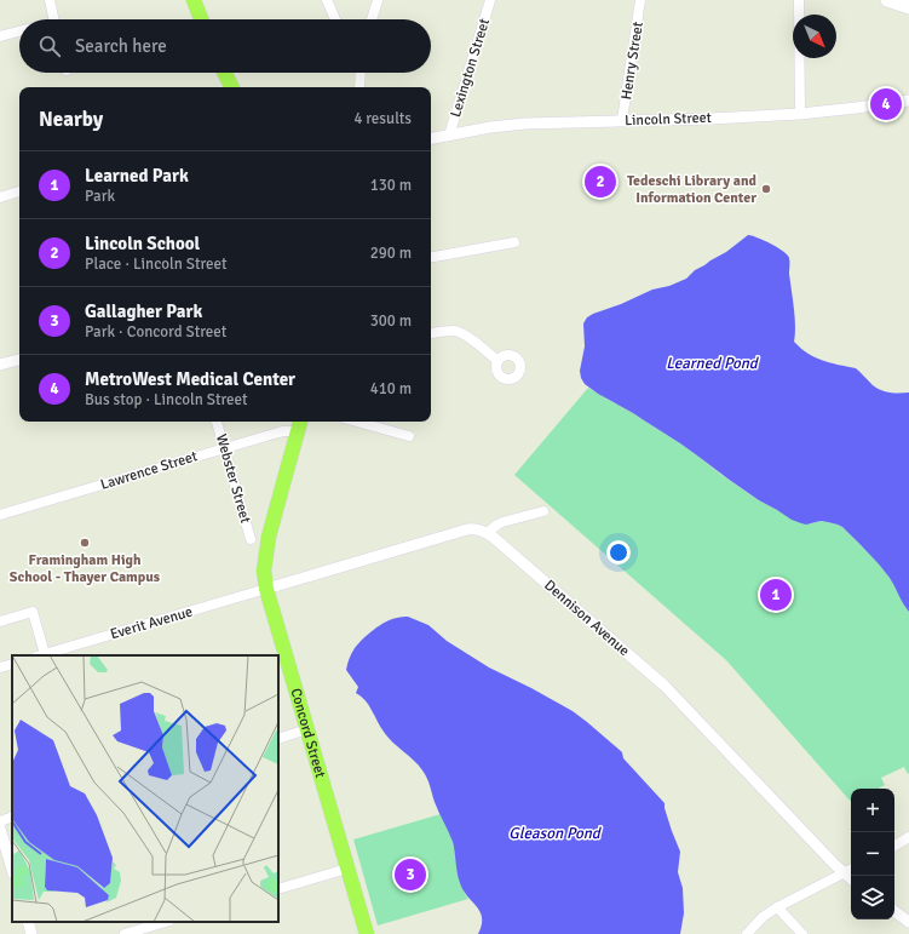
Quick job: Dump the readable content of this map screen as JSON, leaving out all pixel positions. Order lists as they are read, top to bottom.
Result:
{
  "streets": {
    "main road": ["Concord Street"],
    "street": [
      "Henry Street",
      "Lexington Street",
      "Lincoln Street",
      "Lawrence Street",
      "Webster Street",
      "Dennison Avenue",
      "Everit Avenue"
    ]
  },
  "crossings": [
    ["Henry Street", "Lincoln Street"],
    ["Lexington Street", "Lincoln Street"],
    ["Lawrence Street", "Webster Street"],
    ["Lawrence Street", "Concord Street"],
    ["Everit Avenue", "Concord Street"]
  ],
  "water": ["Learned Pond", "Gleason Pond"],
  "places": ["Tedeschi Library and Information Center", "Framingham High School - Thayer Campus"],
  "north": "bottom right",
  "page": {
    "search": "Search here",
    "pins": [
      "4",
      "2",
      "1",
      "3"
    ],
    "heading": ["Nearby", "4 results"],
    "list": [
      {
        "mark": "1",
        "name": "Learned Park",
        "note": "Park",
        "value": "130 m"
      },
      {
        "mark": "2",
        "name": "Lincoln School",
        "note": "Place · Lincoln Street",
        "value": "290 m"
      },
      {
        "mark": "3",
        "name": "Gallagher Park",
        "note": "Park · Concord Street",
        "value": "300 m"
      },
      {
        "mark": "4",
        "name": "MetroWest Medical Center",
        "note": "Bus stop · Lincoln Street",
        "value": "410 m"
      }
    ],
    "map_buttons": ["+", "−"]
  }
}
